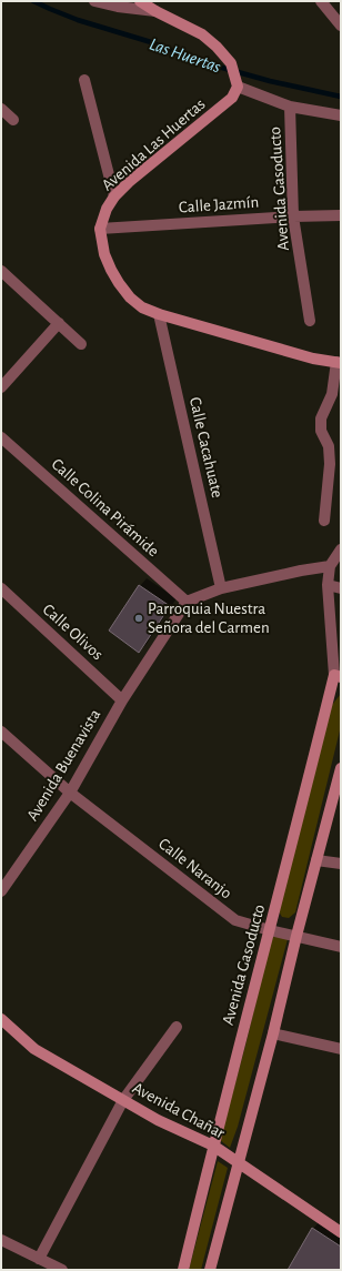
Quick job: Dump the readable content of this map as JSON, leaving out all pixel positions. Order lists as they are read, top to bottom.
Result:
{
  "streets": {
    "street": [
      "Avenida Las Huertas",
      "Avenida Gasoducto",
      "Calle Jazmín",
      "Calle Cacahuate",
      "Calle Colina Pirámide",
      "Calle Olivos",
      "Avenida Buenavista",
      "Calle Naranjo",
      "Avenida Chañar"
    ]
  },
  "crossings": [
    ["Avenida Las Huertas", "Calle Jazmín"],
    ["Avenida Las Huertas", "Calle Cacahuate"],
    ["Avenida Gasoducto", "Calle Jazmín"],
    ["Avenida Gasoducto", "Calle Naranjo"],
    ["Avenida Gasoducto", "Avenida Chañar"],
    ["Calle Colina Pirámide", "Avenida Buenavista"],
    ["Calle Olivos", "Avenida Buenavista"],
    ["Avenida Buenavista", "Calle Naranjo"]
  ],
  "water": ["Las Huertas"],
  "places": ["Parroquia Nuestra Señora del Carmen"]
}
